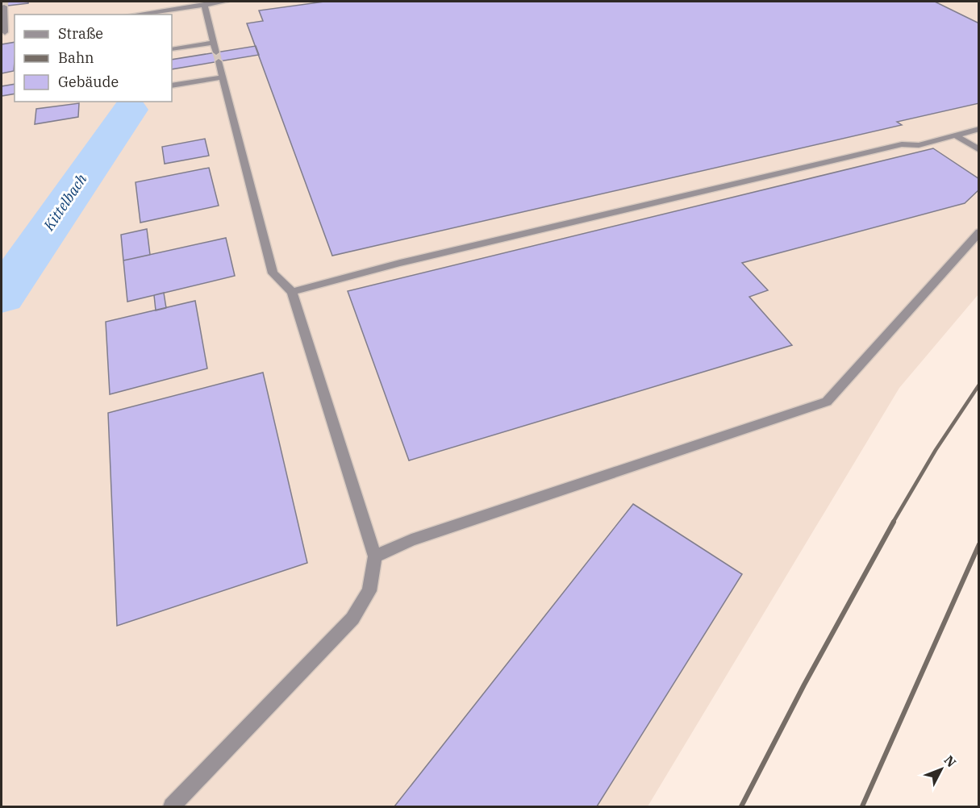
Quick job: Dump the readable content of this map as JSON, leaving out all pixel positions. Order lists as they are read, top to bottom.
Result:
{
  "water": ["Kittelbach"],
  "legend": ["Straße", "Bahn", "Gebäude"],
  "north": "top right"
}
